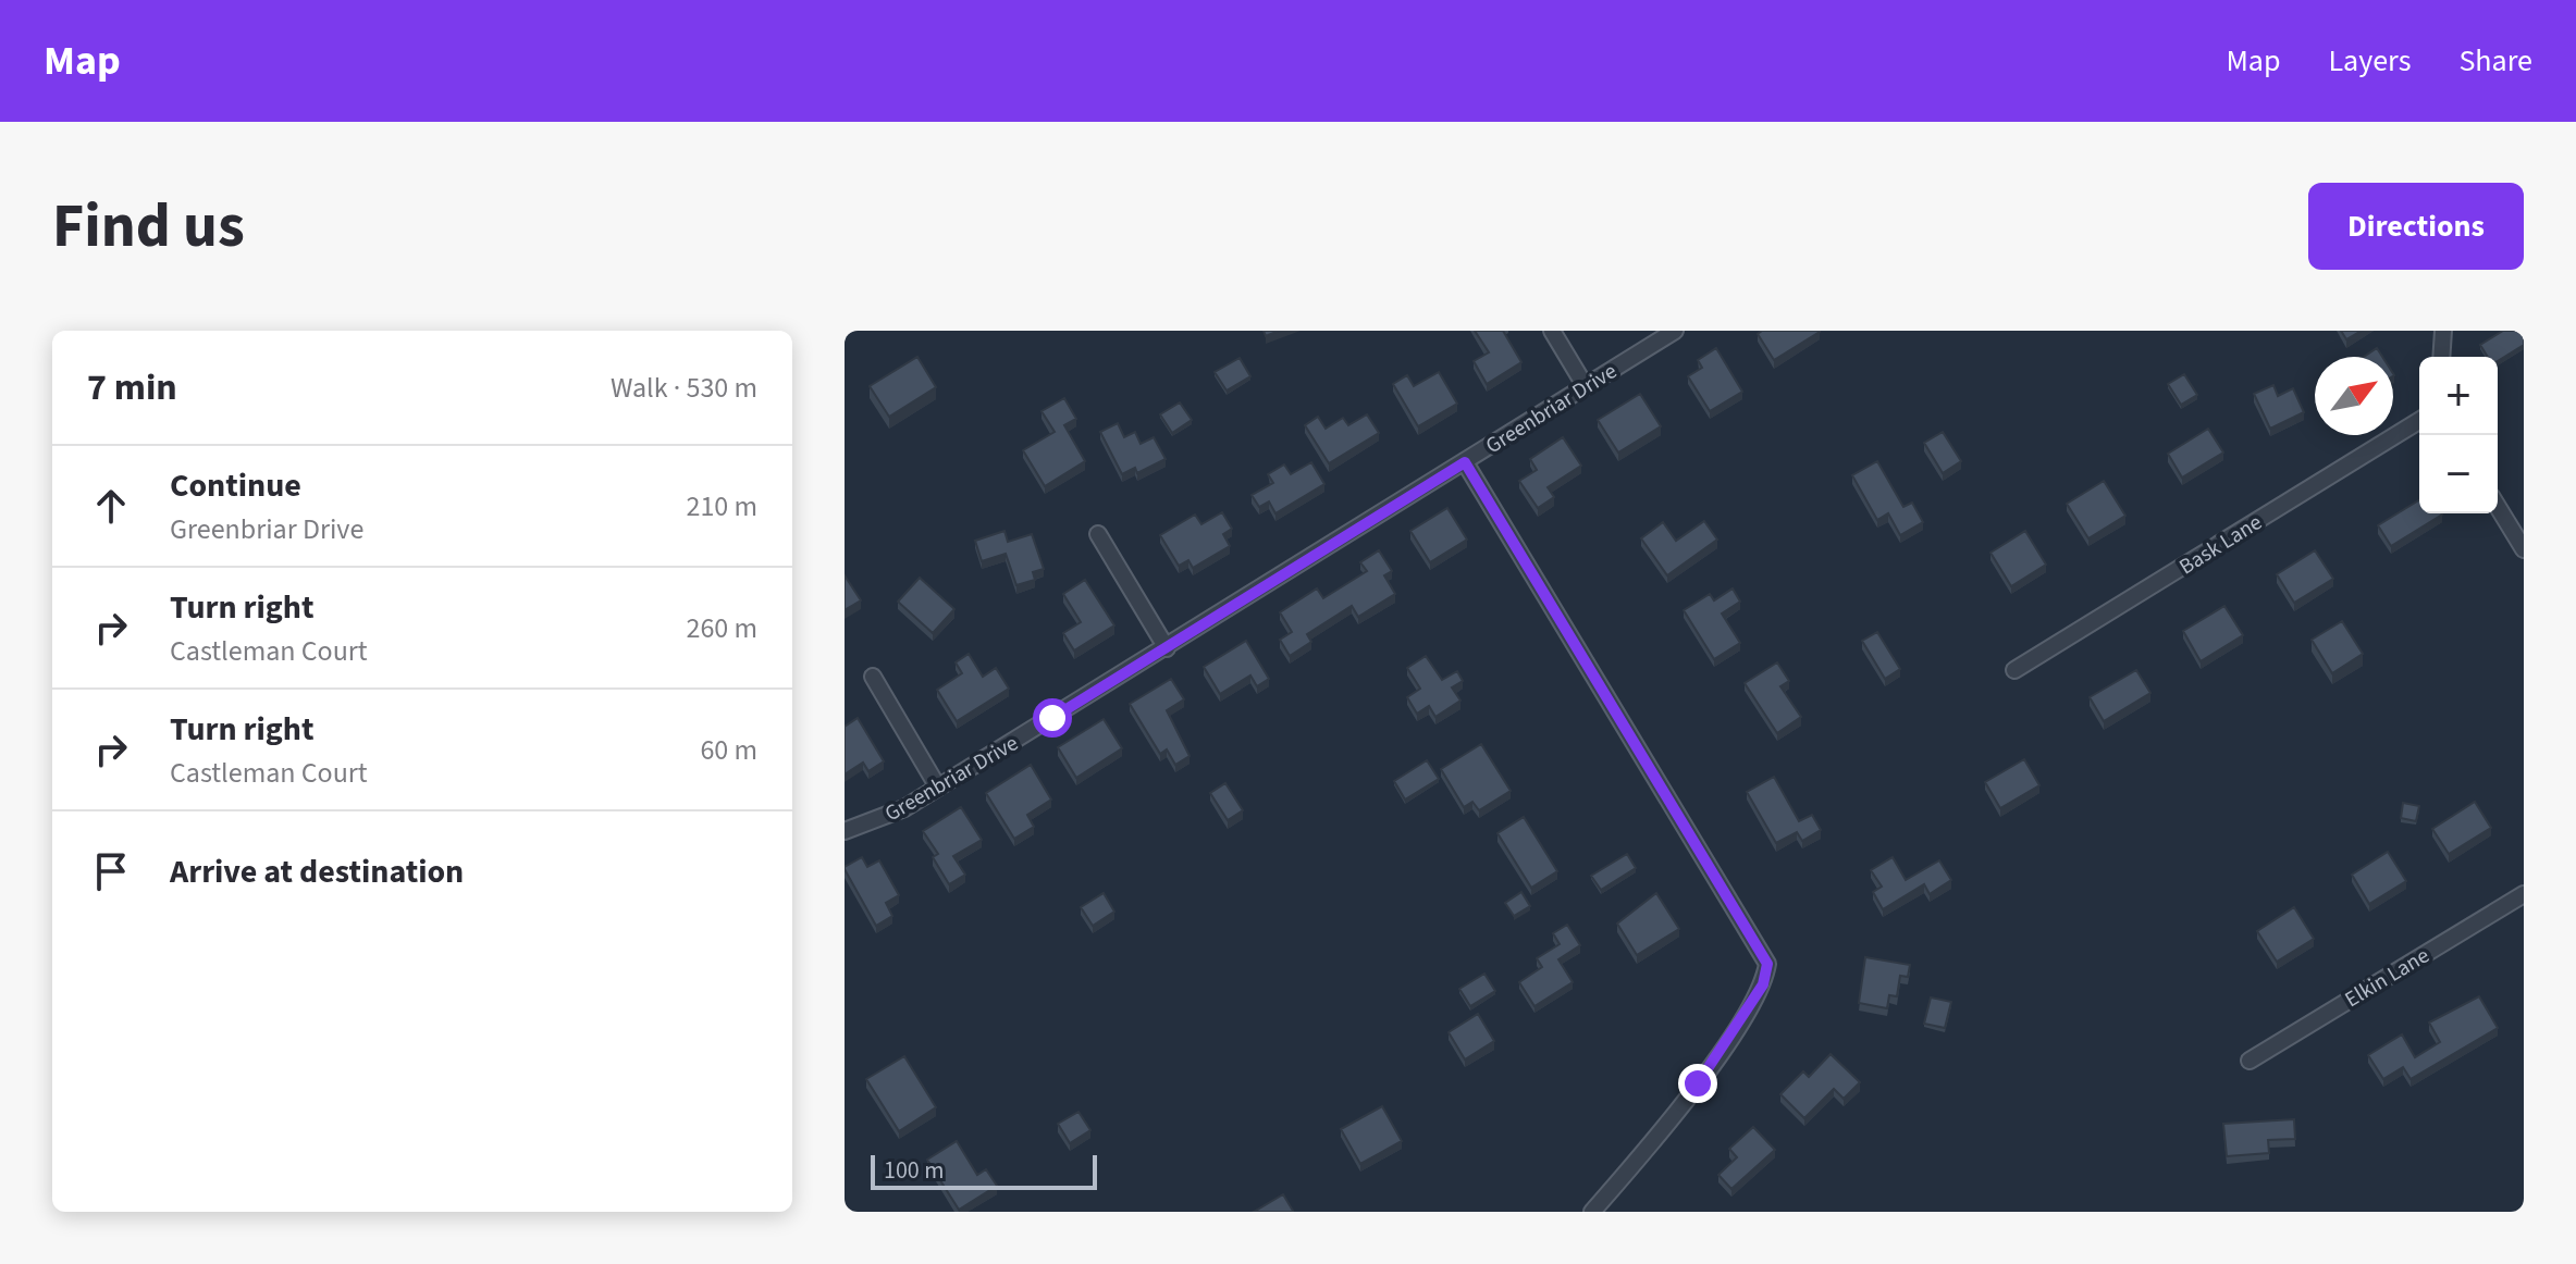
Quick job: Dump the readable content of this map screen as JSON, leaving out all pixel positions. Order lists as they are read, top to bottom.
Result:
{
  "streets": {
    "street": ["Greenbriar Drive", "Bask Lane", "Elkin Lane"]
  },
  "scale_bar": "100 m",
  "north": "top right",
  "page": {
    "header": "Map",
    "nav": ["Map", "Layers", "Share"],
    "buttons": "Directions",
    "title": "Find us",
    "heading": ["7 min", "Walk · 530 m"],
    "map_buttons": ["+", "−"],
    "list": [
      ["Continue", "Greenbriar Drive", "210 m"],
      ["Turn right", "Castleman Court", "260 m"],
      ["Turn right", "Castleman Court", "60 m"],
      "Arrive at destination"
    ],
    "scale": "100 m"
  }
}
